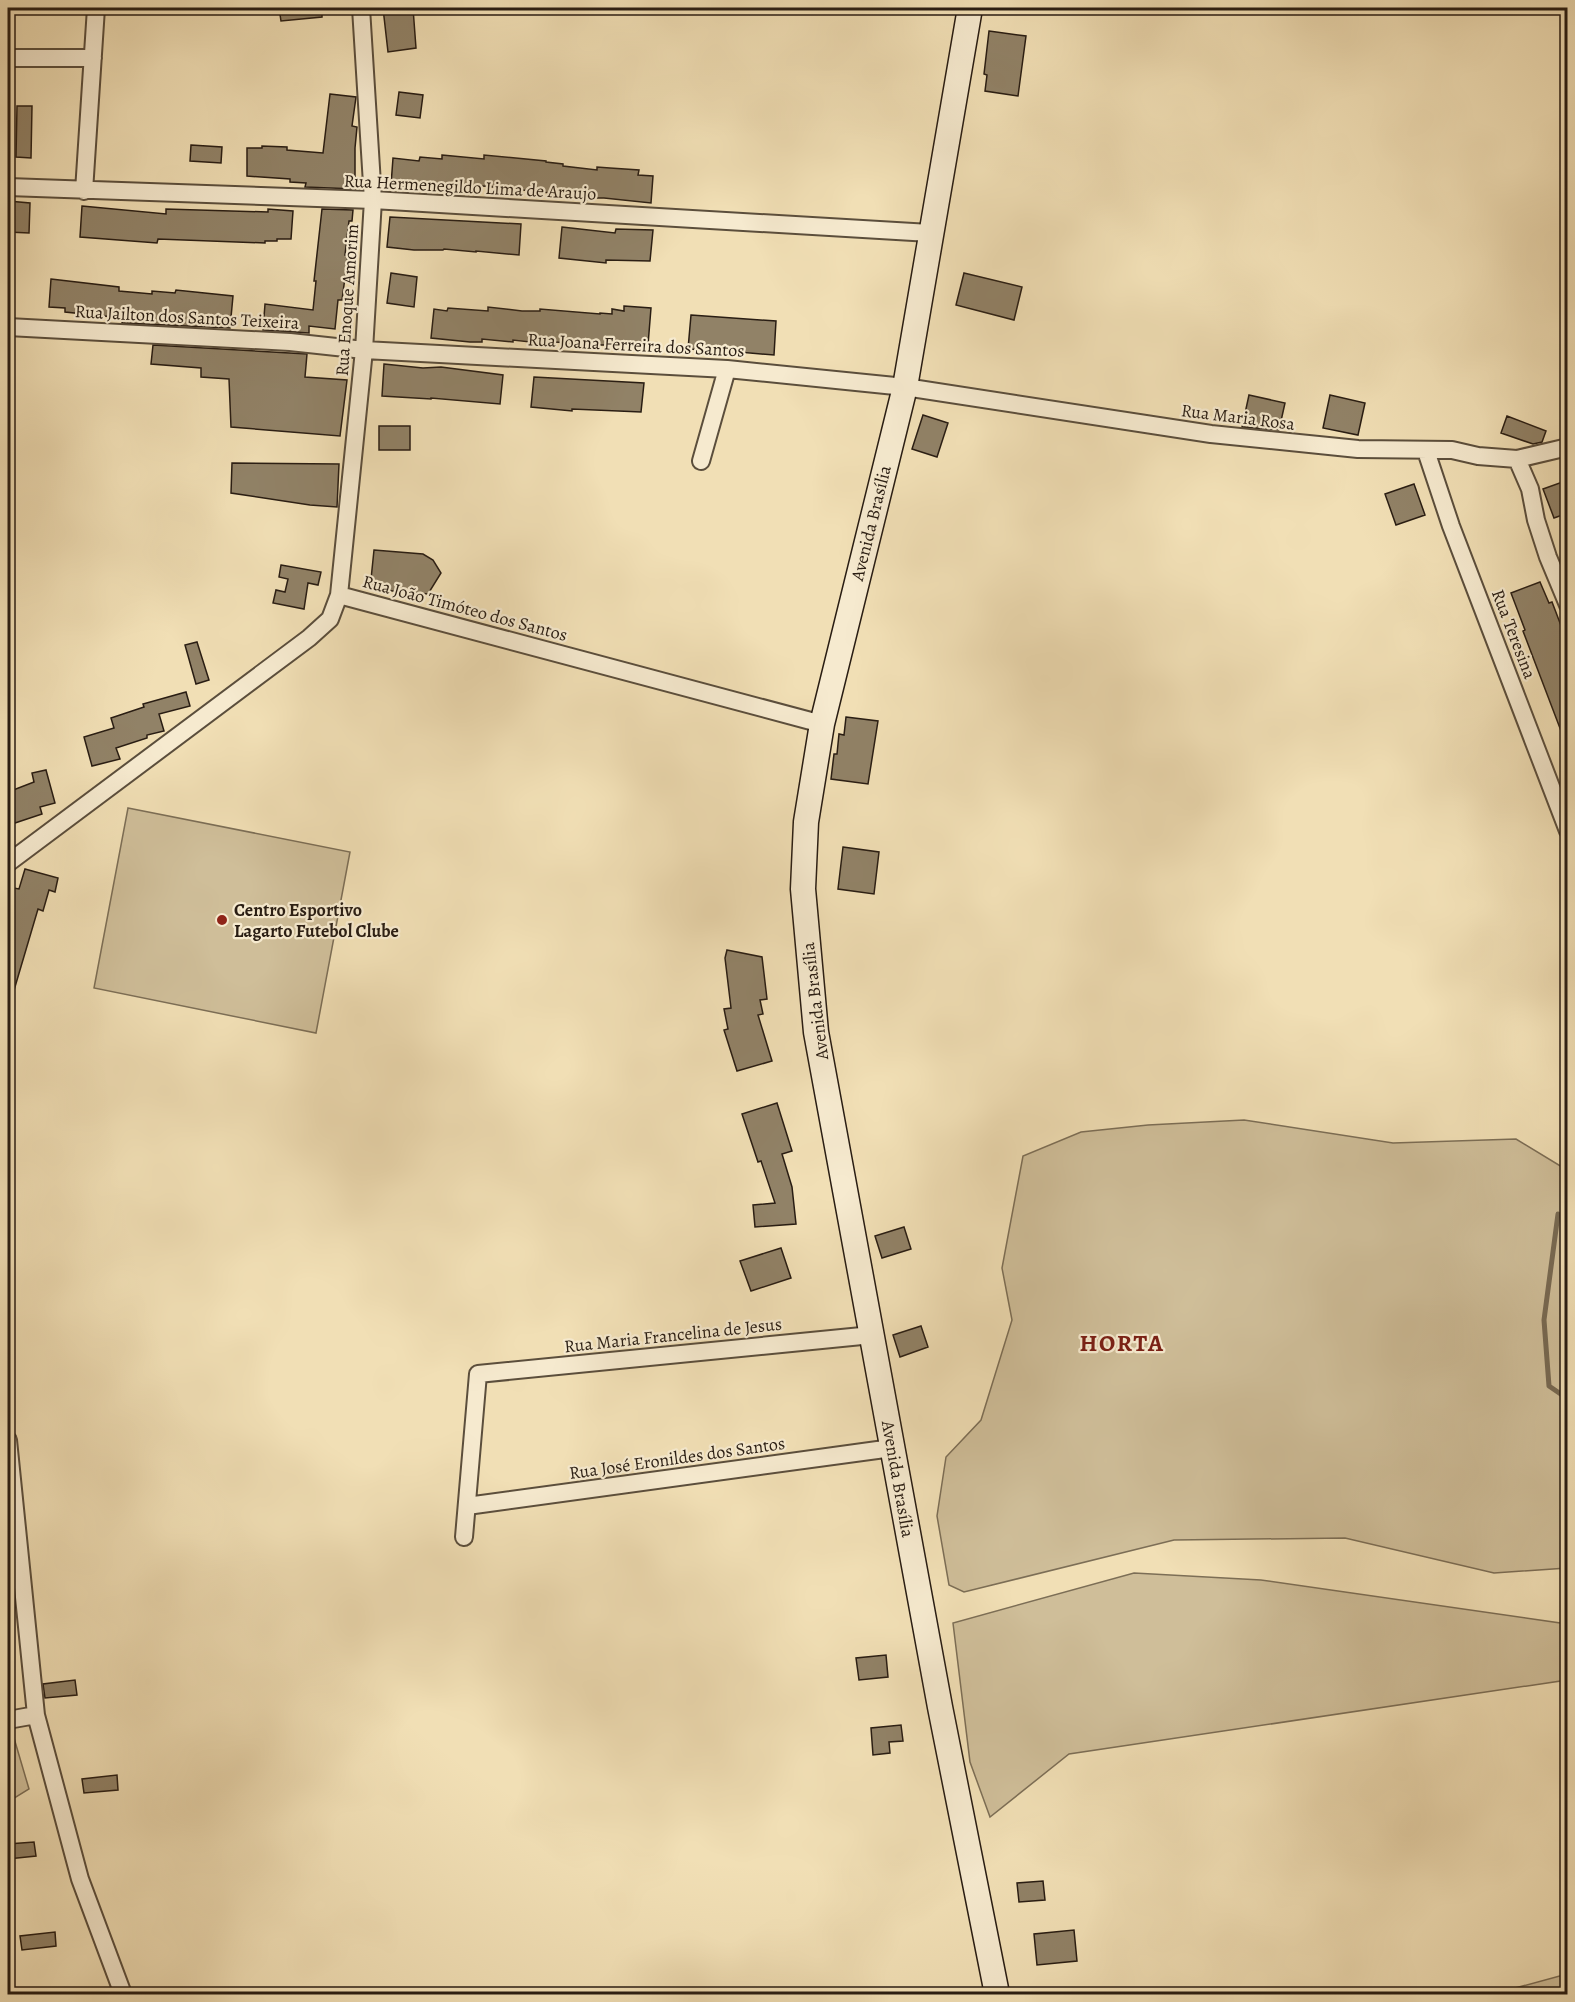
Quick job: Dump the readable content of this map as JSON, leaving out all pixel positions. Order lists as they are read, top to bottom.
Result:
{
  "streets": {
    "main road": ["Avenida Brasília"],
    "street": [
      "Rua Hermenegildo Lima de Araujo",
      "Rua Enoque Amorim",
      "Rua Jailton dos Santos Teixeira",
      "Rua Joana Ferreira dos Santos",
      "Rua Maria Rosa",
      "Rua João Timóteo dos Santos",
      "Rua Teresina",
      "Rua Maria Francelina de Jesus",
      "Rua José Eronildes dos Santos"
    ]
  },
  "crossings": [
    ["Rua Hermenegildo Lima de Araujo", "Rua Enoque Amorim"],
    ["Rua Hermenegildo Lima de Araujo", "Avenida Brasília"],
    ["Rua Enoque Amorim", "Rua Jailton dos Santos Teixeira"],
    ["Rua Enoque Amorim", "Rua Joana Ferreira dos Santos"],
    ["Rua Enoque Amorim", "Rua João Timóteo dos Santos"],
    ["Rua Jailton dos Santos Teixeira", "Rua Joana Ferreira dos Santos"],
    ["Rua Joana Ferreira dos Santos", "Rua Maria Rosa"],
    ["Rua Joana Ferreira dos Santos", "Avenida Brasília"],
    ["Rua Maria Rosa", "Avenida Brasília"],
    ["Rua Maria Rosa", "Rua Teresina"],
    ["Avenida Brasília", "Rua João Timóteo dos Santos"],
    ["Avenida Brasília", "Rua Maria Francelina de Jesus"],
    ["Avenida Brasília", "Rua José Eronildes dos Santos"],
    ["Rua Maria Francelina de Jesus", "Rua José Eronildes dos Santos"]
  ],
  "districts": ["HORTA"],
  "places": ["Centro Esportivo Lagarto Futebol Clube"]
}
